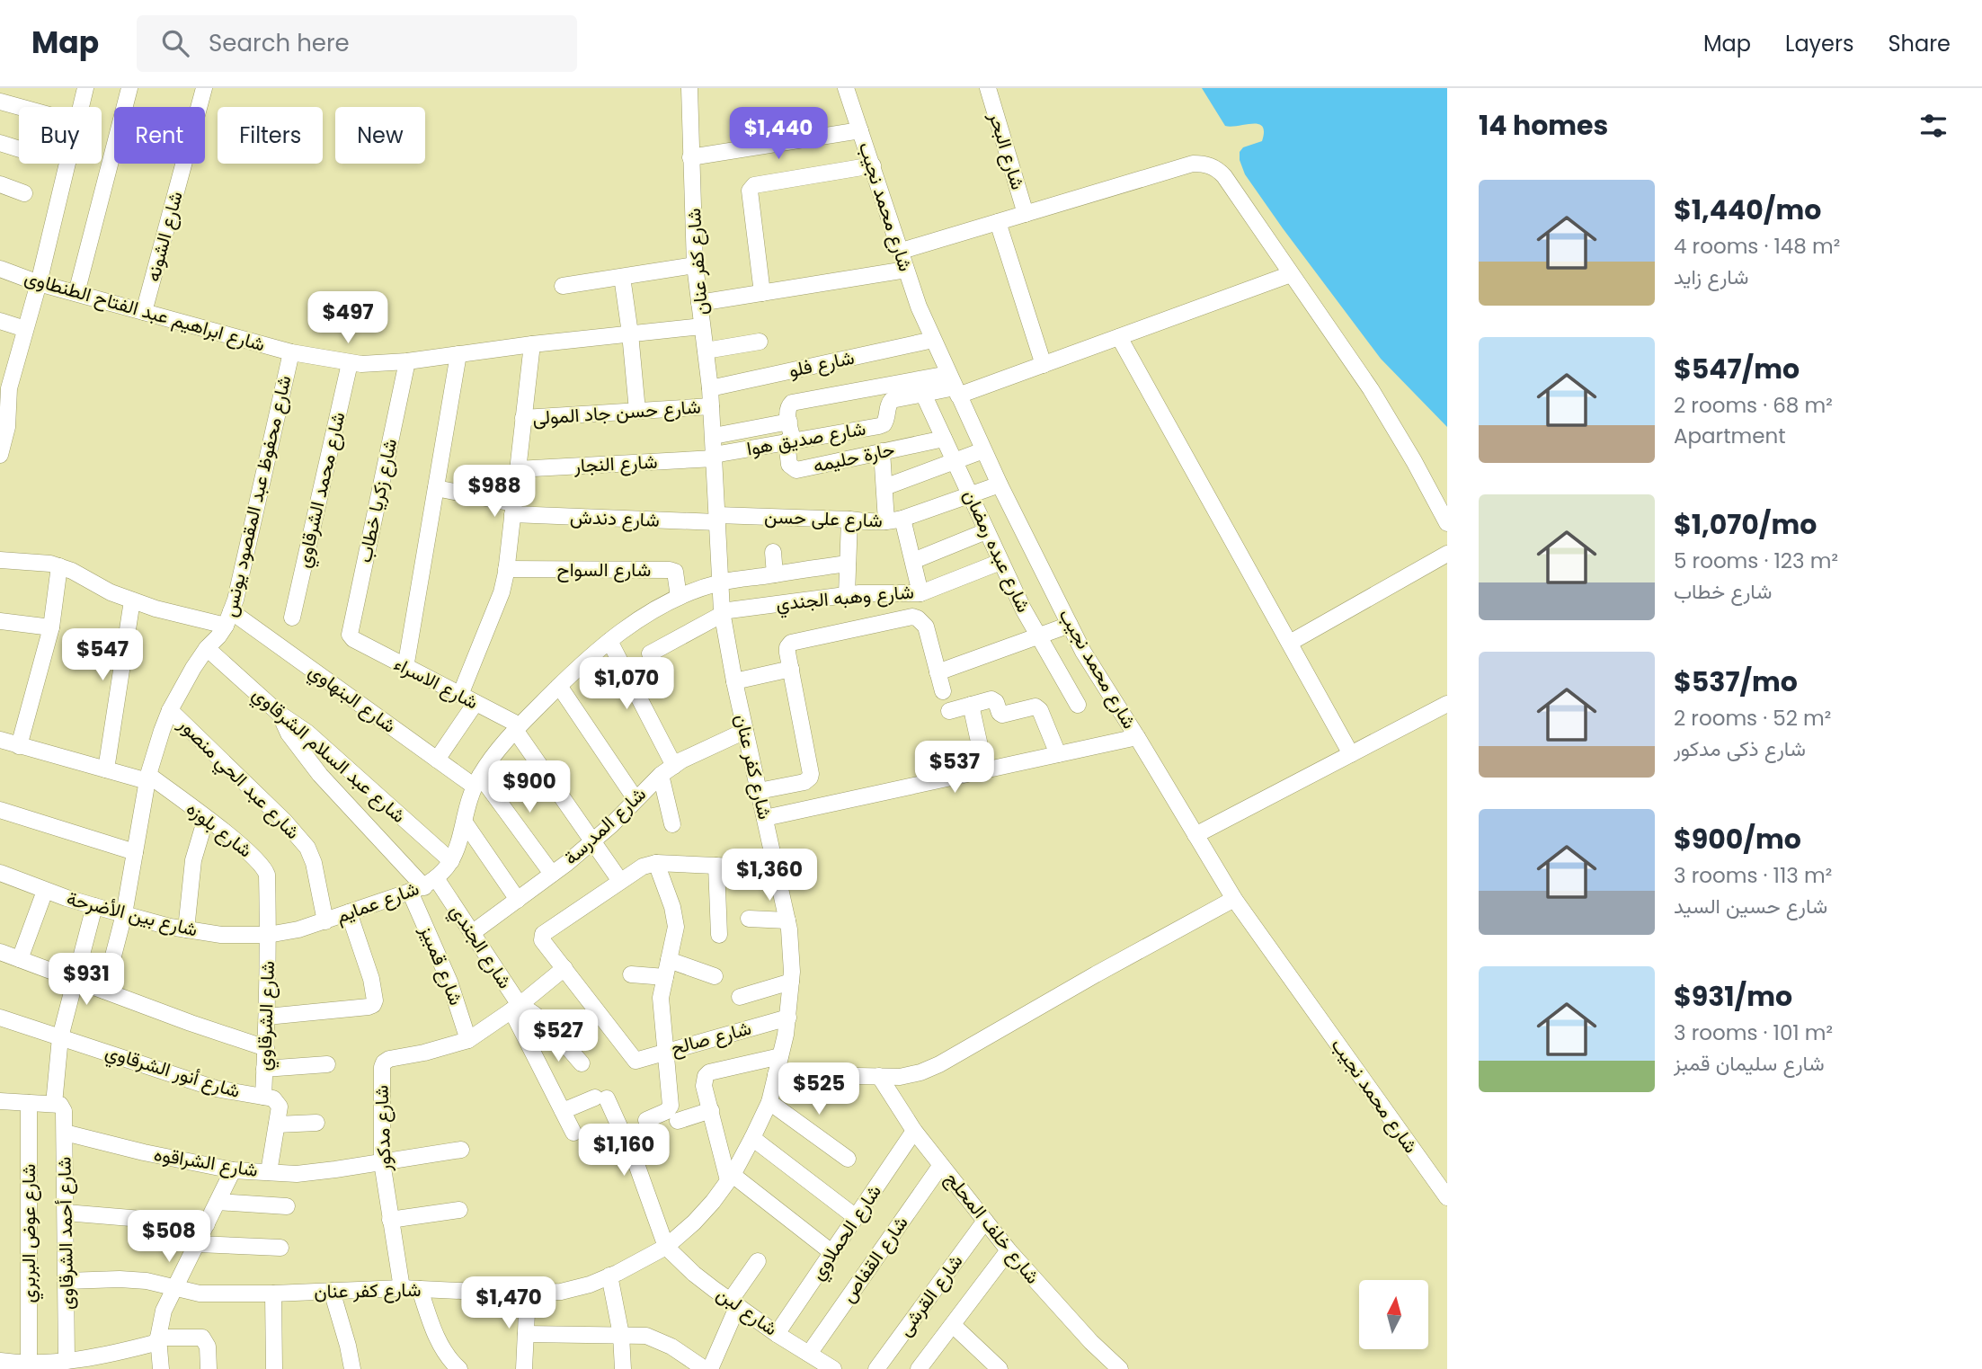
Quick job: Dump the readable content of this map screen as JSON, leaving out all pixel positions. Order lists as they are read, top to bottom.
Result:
{
  "streets": {
    "street": [
      "شارع البحر",
      "شارع محمد نجيب",
      "شارع الشونه",
      "شارع كفر عنان",
      "شارع ابراهيم عبد الفتاح الطنطاوى",
      "شارع فلو",
      "شارع حسن جاد المولى",
      "شارع صديق هوا",
      "حارة حليمه",
      "شارع النجار",
      "شارع محمد الشرقاوي",
      "شارع محفوظ عبد المقصود يونس",
      "شارع زكريا خطاب",
      "شارع دندش",
      "شارع على حسن",
      "شارع عبده رمضان",
      "شارع السواح",
      "شارع وهبه الجندي",
      "شارع الاسراء",
      "شارع البنهاوي",
      "شارع عبد السلام الشرقاوي",
      "شارع عبد الحي منصور",
      "شارع المدرسة",
      "شارع بلوزه",
      "شارع عمايم",
      "شارع بين الأضرحة",
      "شارع الجندي",
      "شارع قمبيز",
      "شارع الشرقاوي",
      "شارع صالح",
      "شارع أنور الشرقاوي",
      "شارع مدكور",
      "شارع الشراقوه",
      "شارع خلف المحلج",
      "شارع الحملاوي",
      "شارع عوض البربري",
      "شارع أحمد الشرقاوى",
      "شارع القفاص",
      "شارع القرشى",
      "شارع لبن"
    ]
  },
  "crossings": [
    ["شارع محمد نجيب", "شارع فلو"],
    ["شارع محمد نجيب", "شارع صديق هوا"],
    ["شارع محمد نجيب", "شارع على حسن"],
    ["شارع الشونه", "شارع ابراهيم عبد الفتاح الطنطاوى"],
    ["شارع كفر عنان", "شارع ابراهيم عبد الفتاح الطنطاوى"],
    ["شارع كفر عنان", "شارع فلو"],
    ["شارع كفر عنان", "شارع حسن جاد المولى"],
    ["شارع كفر عنان", "شارع صديق هوا"],
    ["شارع كفر عنان", "شارع النجار"],
    ["شارع كفر عنان", "شارع دندش"],
    ["شارع كفر عنان", "شارع على حسن"],
    ["شارع كفر عنان", "شارع وهبه الجندي"],
    ["شارع كفر عنان", "شارع المدرسة"],
    ["شارع كفر عنان", "شارع عمايم"],
    ["شارع كفر عنان", "شارع صالح"],
    ["شارع كفر عنان", "شارع مدكور"],
    ["شارع كفر عنان", "شارع أحمد الشرقاوى"],
    ["شارع كفر عنان", "شارع لبن"],
    ["شارع ابراهيم عبد الفتاح الطنطاوى", "شارع محمد الشرقاوي"],
    ["شارع ابراهيم عبد الفتاح الطنطاوى", "شارع محفوظ عبد المقصود يونس"],
    ["شارع ابراهيم عبد الفتاح الطنطاوى", "شارع زكريا خطاب"],
    ["شارع صديق هوا", "حارة حليمه"],
    ["شارع صديق هوا", "شارع النجار"],
    ["شارع صديق هوا", "شارع عبده رمضان"],
    ["حارة حليمه", "شارع عبده رمضان"],
    ["شارع محفوظ عبد المقصود يونس", "شارع البنهاوي"],
    ["شارع محفوظ عبد المقصود يونس", "شارع عبد السلام الشرقاوي"],
    ["شارع محفوظ عبد المقصود يونس", "شارع عبد الحي منصور"],
    ["شارع محفوظ عبد المقصود يونس", "شارع بلوزه"],
    ["شارع محفوظ عبد المقصود يونس", "شارع بين الأضرحة"],
    ["شارع زكريا خطاب", "شارع الاسراء"],
    ["شارع دندش", "شارع على حسن"],
    ["شارع على حسن", "شارع عبده رمضان"],
    ["شارع عبده رمضان", "شارع وهبه الجندي"],
    ["شارع السواح", "شارع عمايم"],
    ["شارع الاسراء", "شارع عمايم"],
    ["شارع البنهاوي", "شارع المدرسة"],
    ["شارع البنهاوي", "شارع عمايم"],
    ["شارع عبد السلام الشرقاوي", "شارع عمايم"],
    ["شارع عبد الحي منصور", "شارع عمايم"],
    ["شارع المدرسة", "شارع الجندي"],
    ["شارع بلوزه", "شارع عمايم"],
    ["شارع بلوزه", "شارع بين الأضرحة"],
    ["شارع بلوزه", "شارع الشرقاوي"],
    ["شارع عمايم", "شارع بين الأضرحة"],
    ["شارع عمايم", "شارع الجندي"],
    ["شارع عمايم", "شارع قمبيز"],
    ["شارع عمايم", "شارع الشرقاوي"],
    ["شارع بين الأضرحة", "شارع الشرقاوي"],
    ["شارع بين الأضرحة", "شارع أحمد الشرقاوى"],
    ["شارع الجندي", "شارع قمبيز"],
    ["شارع الجندي", "شارع مدكور"],
    ["شارع قمبيز", "شارع مدكور"],
    ["شارع الشرقاوي", "شارع أنور الشرقاوي"],
    ["شارع صالح", "شارع مدكور"],
    ["شارع أنور الشرقاوي", "شارع الشراقوه"],
    ["شارع أنور الشرقاوي", "شارع أحمد الشرقاوى"],
    ["شارع مدكور", "شارع الشراقوه"],
    ["شارع الشراقوه", "شارع أحمد الشرقاوى"],
    ["شارع خلف المحلج", "شارع الحملاوي"],
    ["شارع خلف المحلج", "شارع القفاص"],
    ["شارع خلف المحلج", "شارع القرشى"],
    ["شارع الحملاوي", "شارع لبن"],
    ["شارع القفاص", "شارع لبن"]
  ],
  "north": "top",
  "page": {
    "header": "Map",
    "search": "Search here",
    "nav": ["Map", "Layers", "Share"],
    "heading": "14 homes",
    "price": [
      "$1,440",
      "$497",
      "$988",
      "$547",
      "$1,070",
      "$537",
      "$900",
      "$1,360",
      "$931",
      "$527",
      "$525",
      "$1,160",
      "$508",
      "$1,470"
    ],
    "chip": [
      "Buy",
      "Rent",
      "Filters",
      "New"
    ],
    "list": [
      {
        "name": "$1,440/mo",
        "note": "4 rooms · 148 m² · شارع زايد"
      },
      {
        "name": "$547/mo",
        "note": "2 rooms · 68 m² · Apartment"
      },
      {
        "name": "$1,070/mo",
        "note": "5 rooms · 123 m² · شارع خطاب"
      },
      {
        "name": "$537/mo",
        "note": "2 rooms · 52 m² · شارع ذكى مدكور"
      },
      {
        "name": "$900/mo",
        "note": "3 rooms · 113 m² · شارع حسين السيد"
      },
      {
        "name": "$931/mo",
        "note": "3 rooms · 101 m² · شارع سليمان قمبز"
      }
    ]
  }
}
